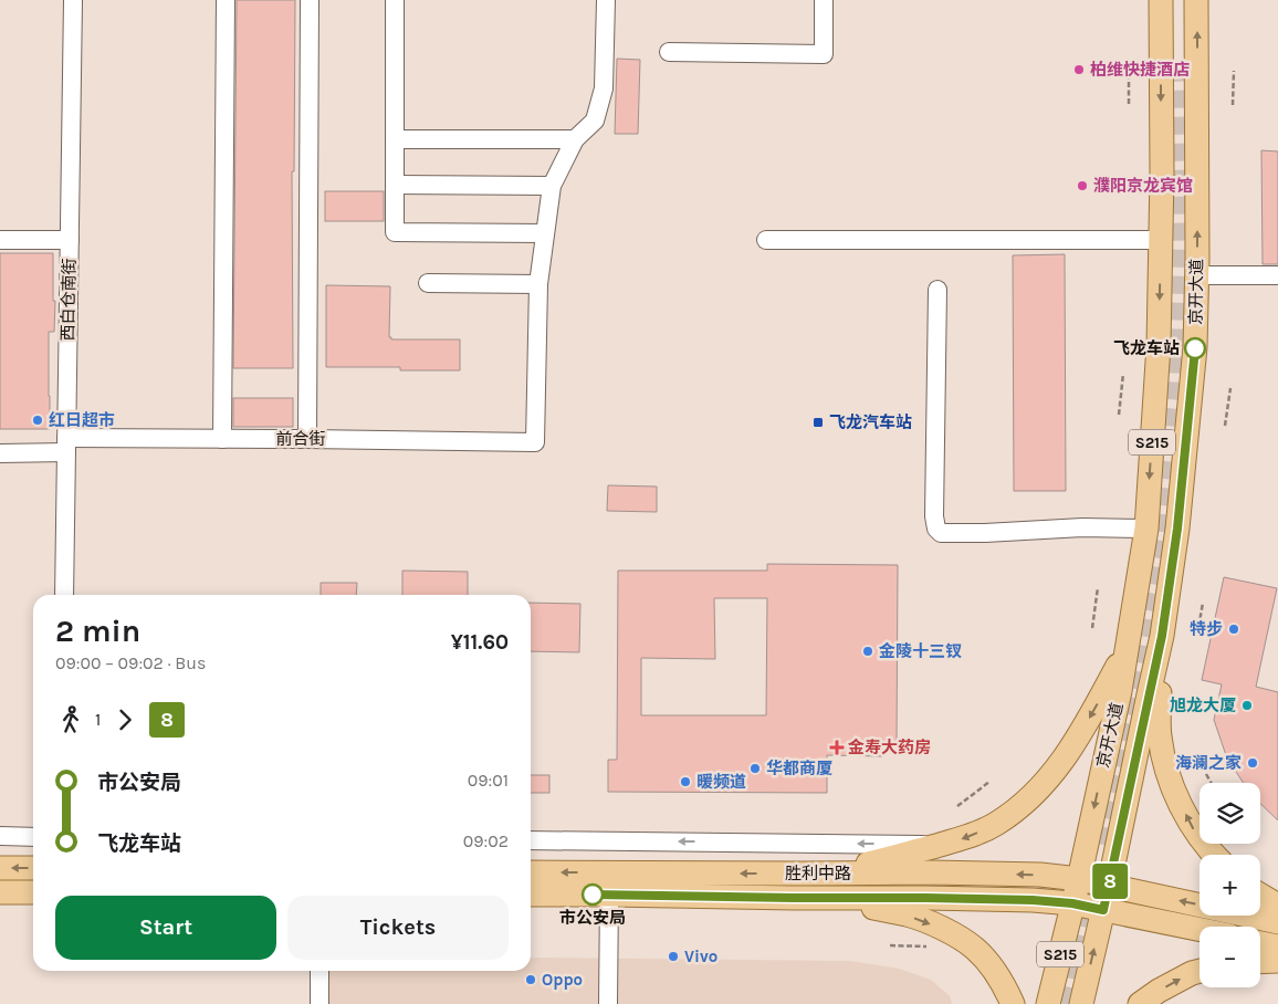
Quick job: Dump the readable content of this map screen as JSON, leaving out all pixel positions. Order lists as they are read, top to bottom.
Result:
{
  "streets": {
    "main road": ["京开大道", "S215", "胜利中路"],
    "street": ["西白仓南街", "前合街"]
  },
  "crossings": [
    ["京开大道", "胜利中路"],
    ["西白仓南街", "前合街"]
  ],
  "places": {
    "other": [
      "柏维快捷酒店",
      "濮阳京龙宾馆",
      "飞龙车站",
      "红日超市",
      "特步",
      "金陵十三钗",
      "旭龙大厦",
      "海澜之家",
      "华都商厦",
      "暖频道",
      "市公安局",
      "Vivo",
      "Oppo"
    ],
    "transit": ["飞龙汽车站"],
    "health": ["金寿大药房"]
  },
  "lines": ["bus line 8"],
  "page": {
    "on_map": "8",
    "heading": ["2 min", "09:00 – 09:02 · Bus", "¥11.60"],
    "legs": ["1", "8"],
    "list": [
      {
        "name": "市公安局",
        "value": "09:01"
      },
      {
        "name": "飞龙车站",
        "value": "09:02"
      }
    ],
    "map_buttons": ["+", "−"],
    "buttons": ["Start", "Tickets"]
  }
}
